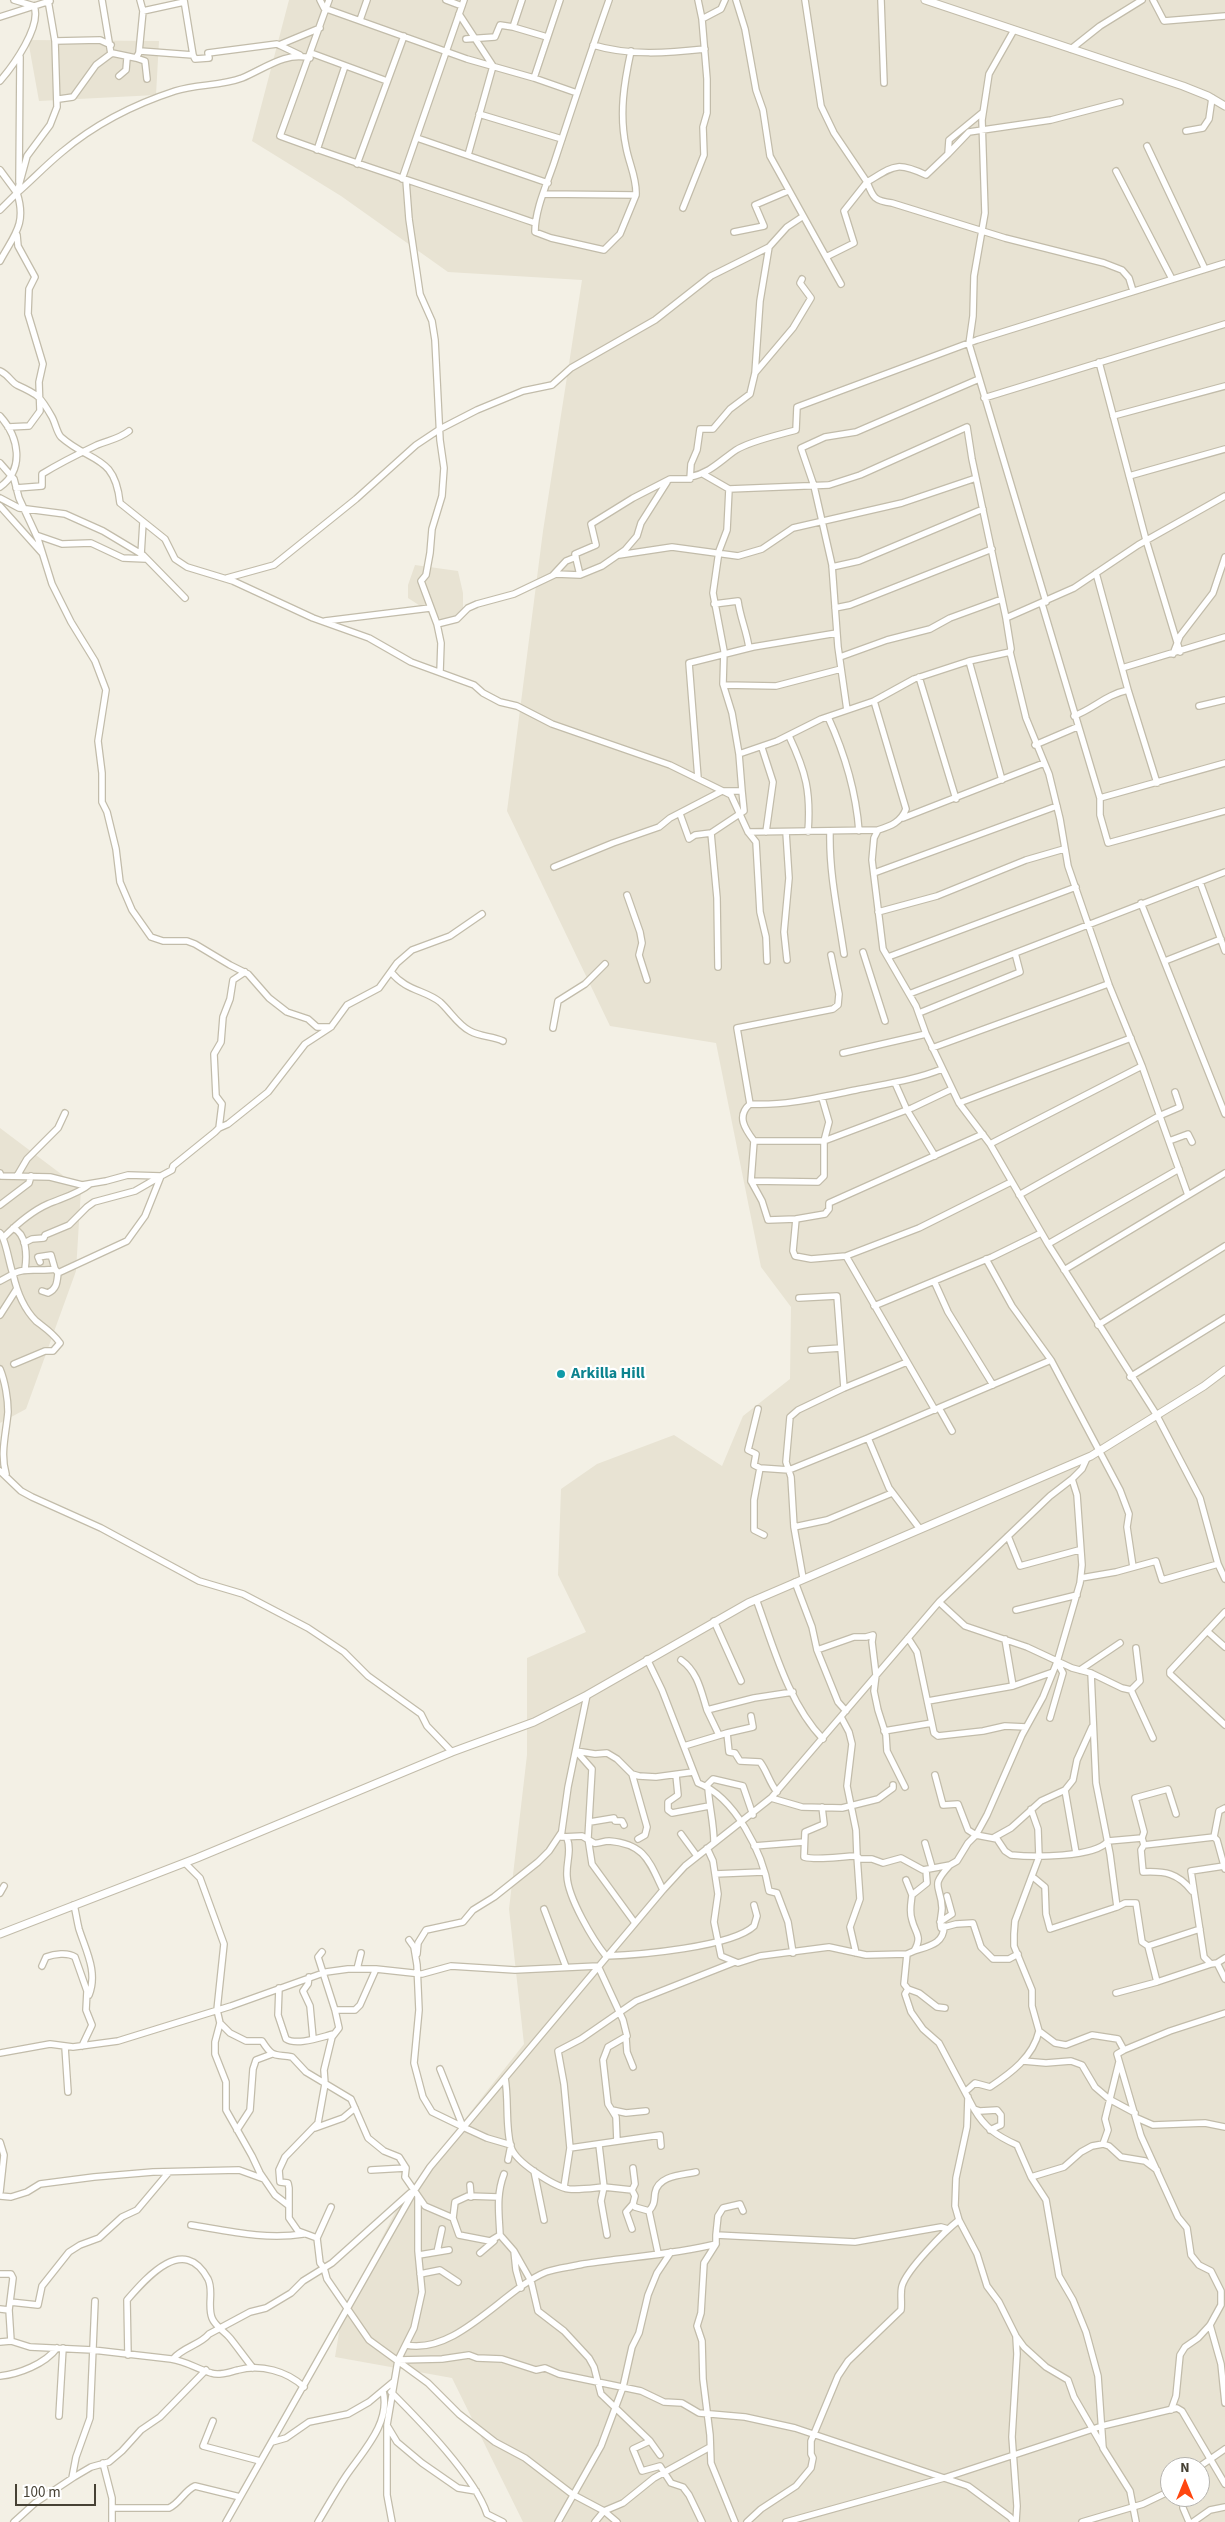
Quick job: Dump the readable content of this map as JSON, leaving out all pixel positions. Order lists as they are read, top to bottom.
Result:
{
  "places": ["Arkilla Hill"],
  "scale_bar": "100 m",
  "north": "top"
}
